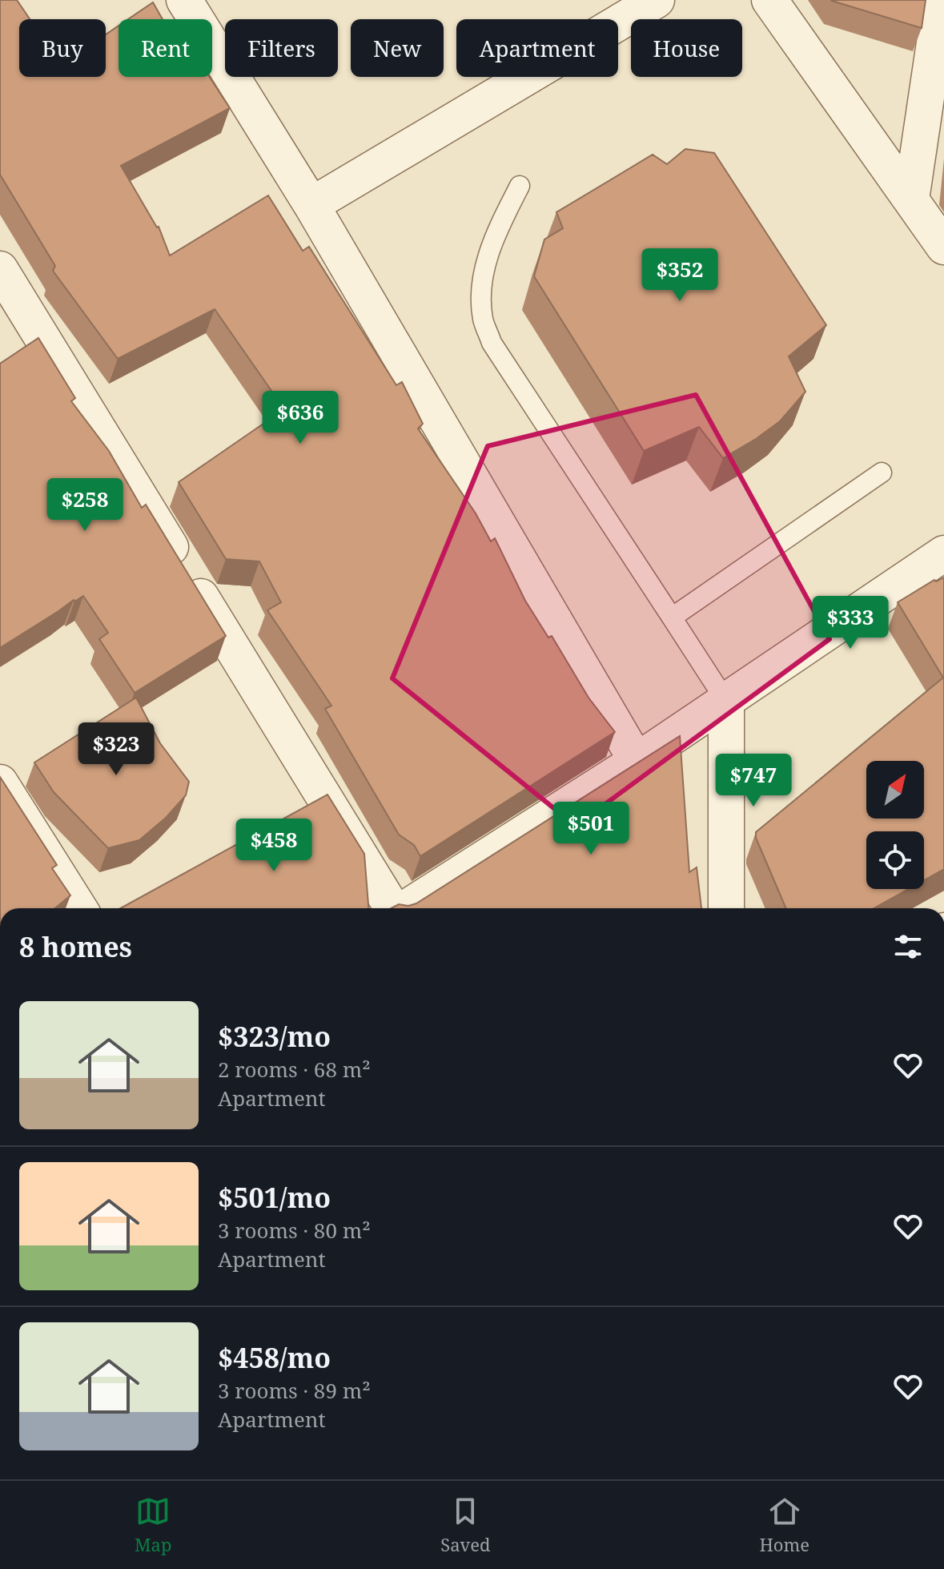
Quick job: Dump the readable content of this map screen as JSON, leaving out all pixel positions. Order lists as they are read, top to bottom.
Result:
{
  "north": "top right",
  "page": {
    "chip": [
      "Buy",
      "Rent",
      "Filters",
      "New",
      "Apartment",
      "House"
    ],
    "price": [
      "$352",
      "$636",
      "$258",
      "$333",
      "$323",
      "$747",
      "$501",
      "$458"
    ],
    "heading": "8 homes",
    "list": [
      {
        "name": "$323/mo",
        "note": "2 rooms · 68 m² · Apartment"
      },
      {
        "name": "$501/mo",
        "note": "3 rooms · 80 m² · Apartment"
      },
      {
        "name": "$458/mo",
        "note": "3 rooms · 89 m² · Apartment"
      }
    ],
    "tabs": ["Map", "Saved", "Home"]
  }
}
